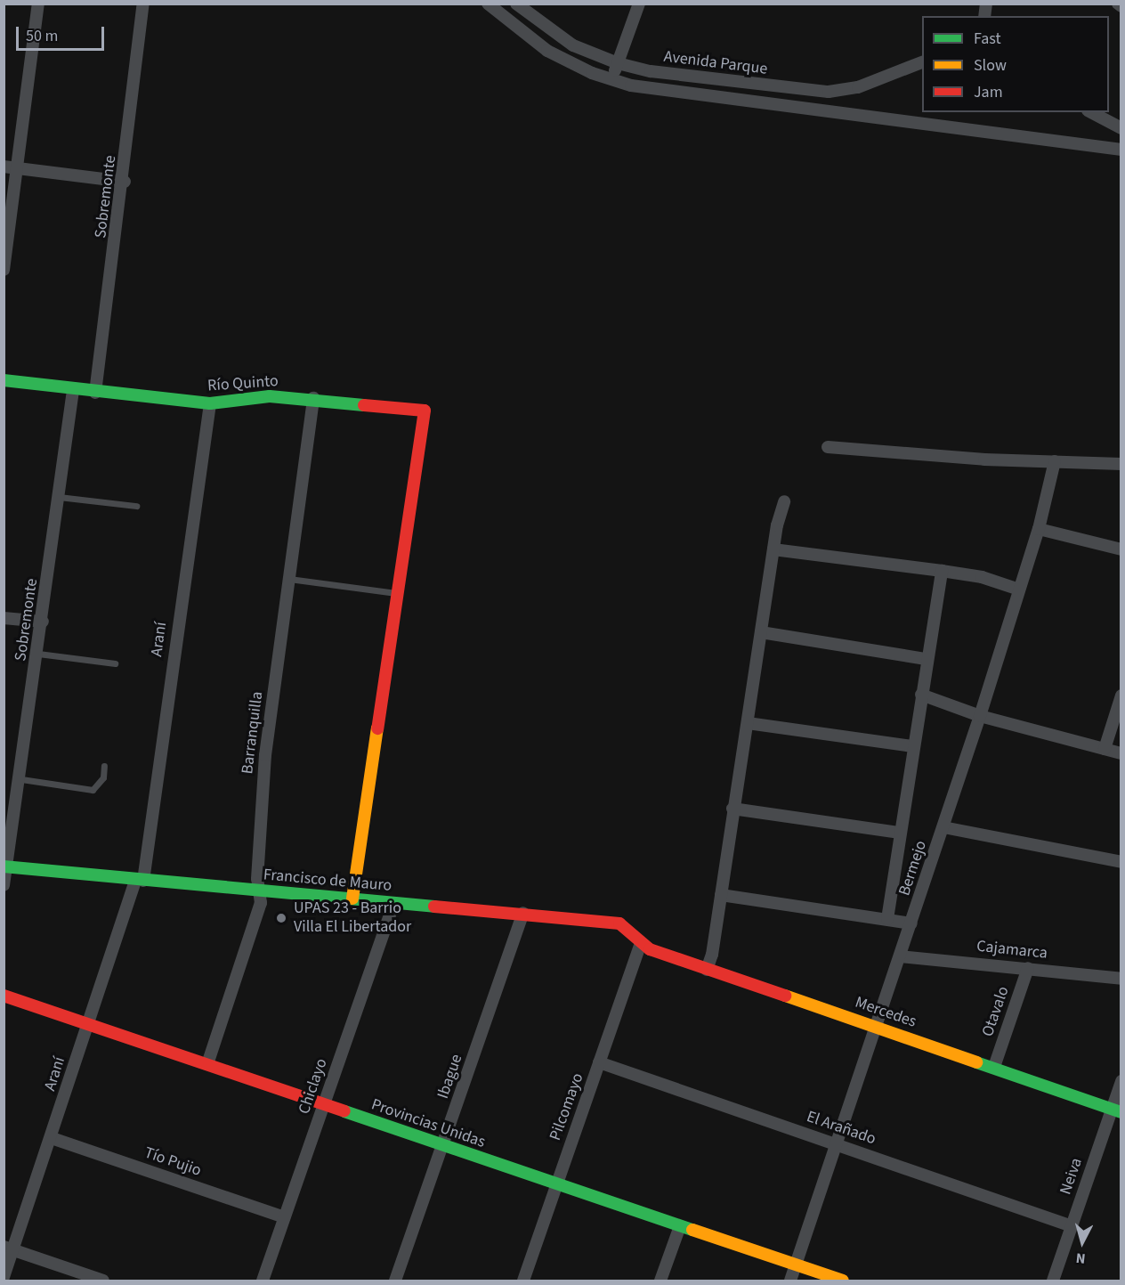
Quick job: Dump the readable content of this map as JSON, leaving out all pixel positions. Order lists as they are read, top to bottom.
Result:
{
  "streets": {
    "street": [
      "Avenida Parque",
      "Sobremonte",
      "Río Quinto",
      "Araní",
      "Barranquilla",
      "Bermejo",
      "Francisco de Mauro",
      "Cajamarca",
      "Otavalo",
      "Mercedes",
      "Ibague",
      "Chiclayo",
      "Pilcomayo",
      "Provincias Unidas",
      "El Arañado",
      "Tío Pujio",
      "Neiva"
    ]
  },
  "crossings": [
    ["Sobremonte", "Río Quinto"],
    ["Sobremonte", "Francisco de Mauro"],
    ["Río Quinto", "Araní"],
    ["Río Quinto", "Barranquilla"],
    ["Araní", "Francisco de Mauro"],
    ["Araní", "Provincias Unidas"],
    ["Araní", "Tío Pujio"],
    ["Barranquilla", "Francisco de Mauro"],
    ["Barranquilla", "Provincias Unidas"],
    ["Bermejo", "Cajamarca"],
    ["Bermejo", "Mercedes"],
    ["Bermejo", "Provincias Unidas"],
    ["Bermejo", "El Arañado"],
    ["Francisco de Mauro", "Mercedes"],
    ["Francisco de Mauro", "Ibague"],
    ["Francisco de Mauro", "Chiclayo"],
    ["Francisco de Mauro", "Pilcomayo"],
    ["Cajamarca", "Otavalo"],
    ["Otavalo", "Mercedes"],
    ["Mercedes", "Pilcomayo"],
    ["Mercedes", "Neiva"],
    ["Ibague", "Provincias Unidas"],
    ["Chiclayo", "Provincias Unidas"],
    ["Chiclayo", "Tío Pujio"],
    ["Pilcomayo", "Provincias Unidas"],
    ["Pilcomayo", "El Arañado"],
    ["El Arañado", "Neiva"]
  ],
  "places": ["UPAS 23 - Barrio Villa El Libertador"],
  "legend": ["Fast", "Slow", "Jam"],
  "scale_bar": "50 m",
  "north": "bottom"
}
